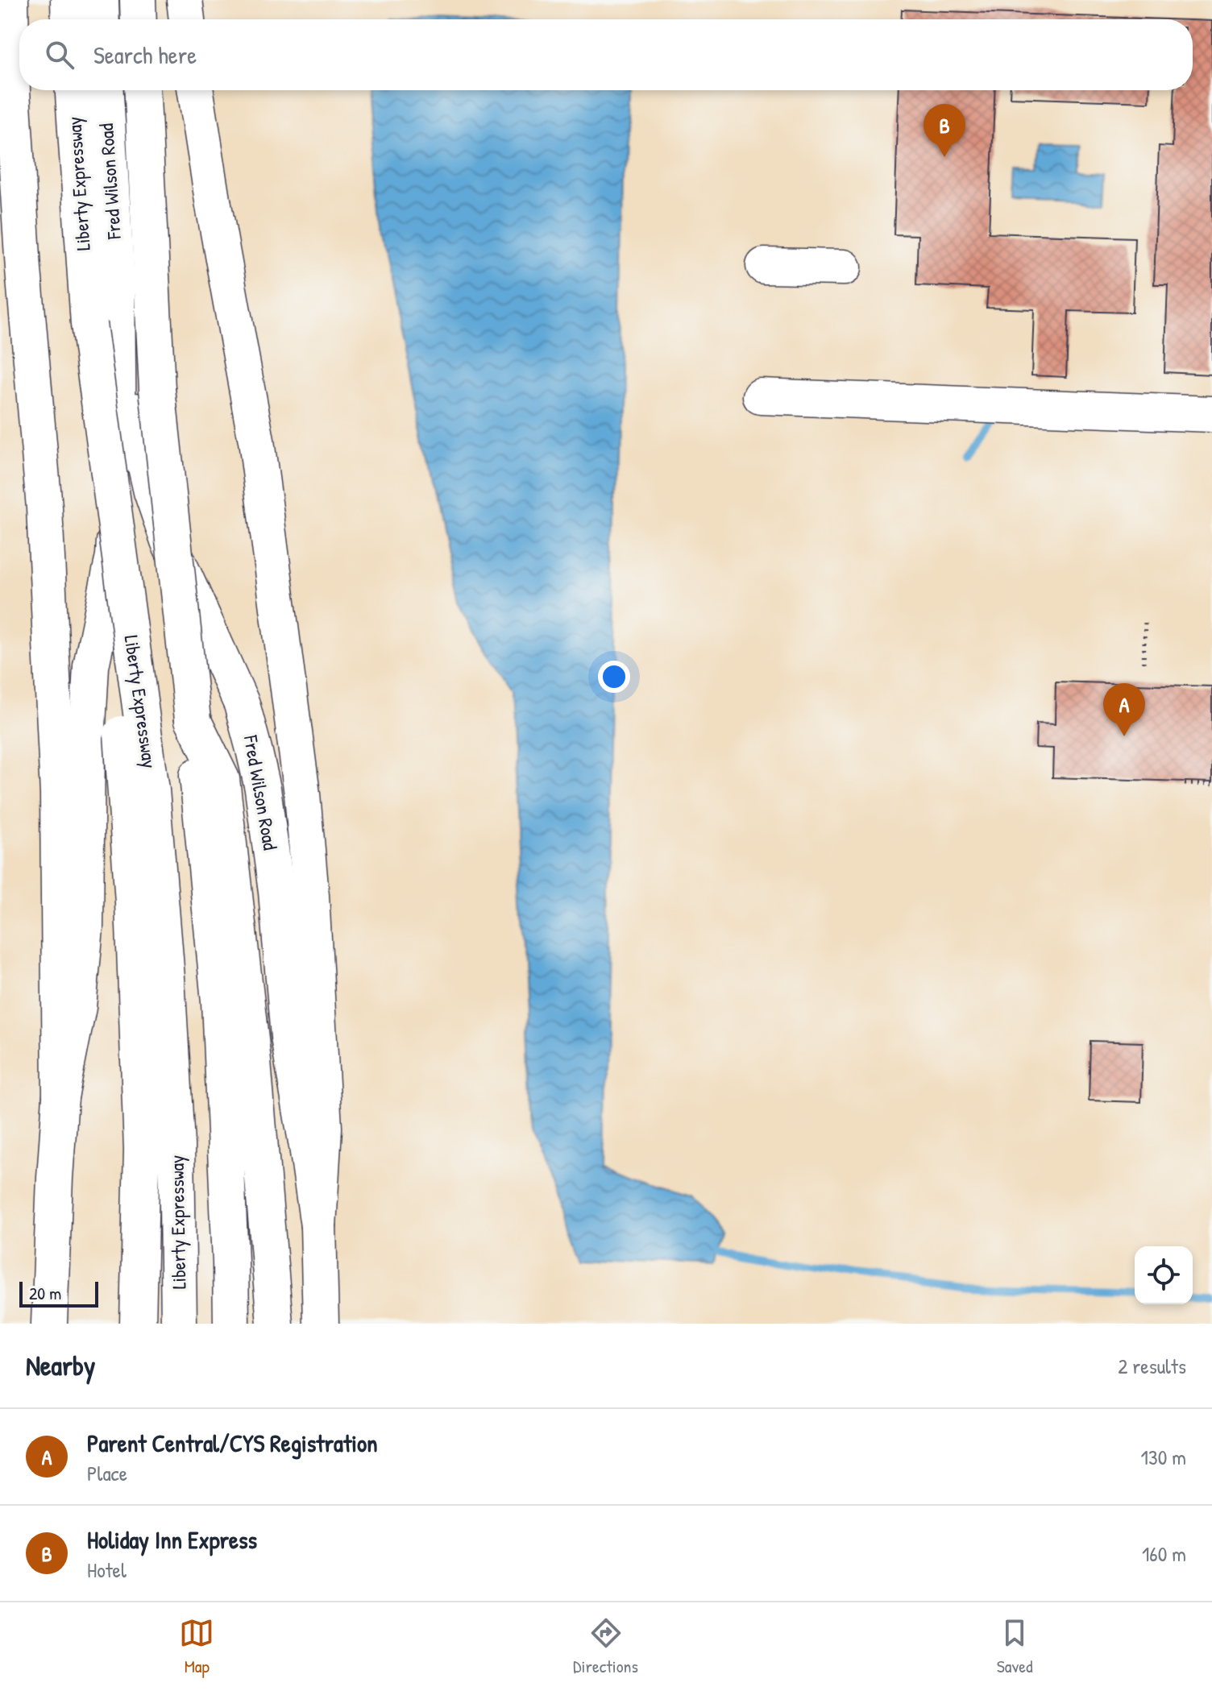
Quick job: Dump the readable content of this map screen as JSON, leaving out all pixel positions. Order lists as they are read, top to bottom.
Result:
{
  "streets": {
    "main road": ["Fred Wilson Road", "Liberty Expressway"]
  },
  "scale_bar": "20 m",
  "page": {
    "search": "Search here",
    "pins": ["B", "A"],
    "scale": "20 m",
    "heading": ["Nearby", "2 results"],
    "list": [
      {
        "mark": "A",
        "name": "Parent Central/CYS Registration",
        "note": "Place",
        "value": "130 m"
      },
      {
        "mark": "B",
        "name": "Holiday Inn Express",
        "note": "Hotel",
        "value": "160 m"
      }
    ],
    "nav": ["Map", "Directions", "Saved"]
  }
}
